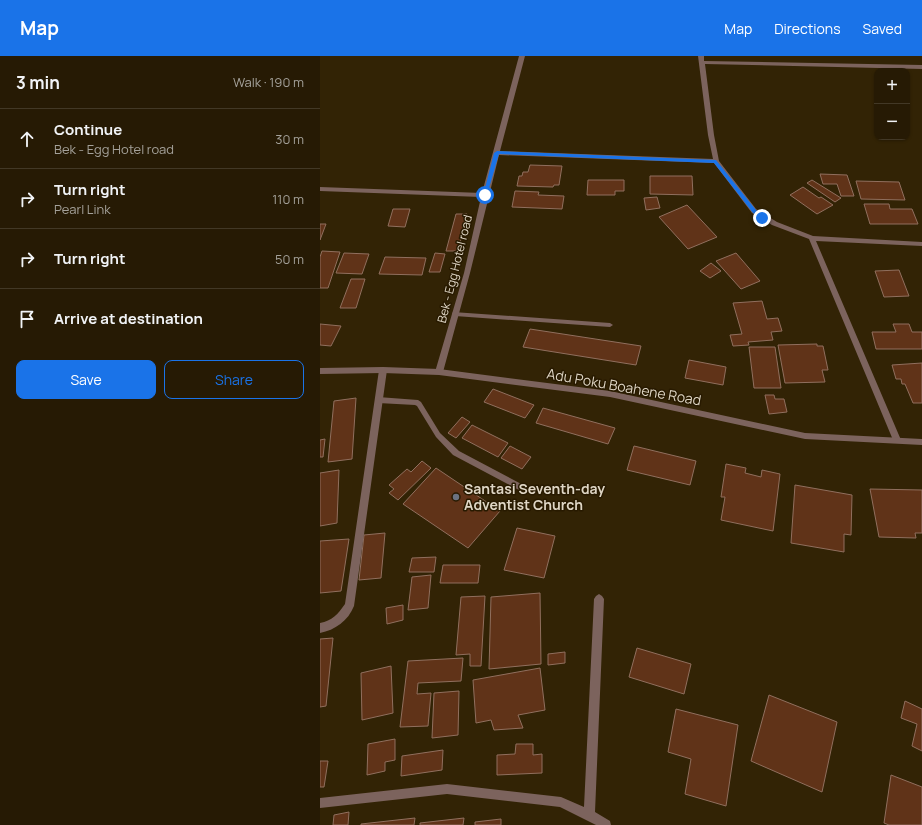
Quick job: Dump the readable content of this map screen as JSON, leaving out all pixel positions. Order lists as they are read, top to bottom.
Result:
{
  "streets": {
    "street": ["Bek - Egg Hotel road", "Adu Poku Boahene Road"]
  },
  "crossings": [
    ["Bek - Egg Hotel road", "Adu Poku Boahene Road"]
  ],
  "places": ["Santasi Seventh-day Adventist Church"],
  "page": {
    "header": "Map",
    "nav": ["Map", "Directions", "Saved"],
    "heading": ["3 min", "Walk · 190 m"],
    "map_buttons": ["+", "−"],
    "list": [
      ["Continue", "Bek - Egg Hotel road", "30 m"],
      ["Turn right", "Pearl Link", "110 m"],
      ["Turn right", "50 m"],
      "Arrive at destination"
    ],
    "buttons": ["Save", "Share"]
  }
}
